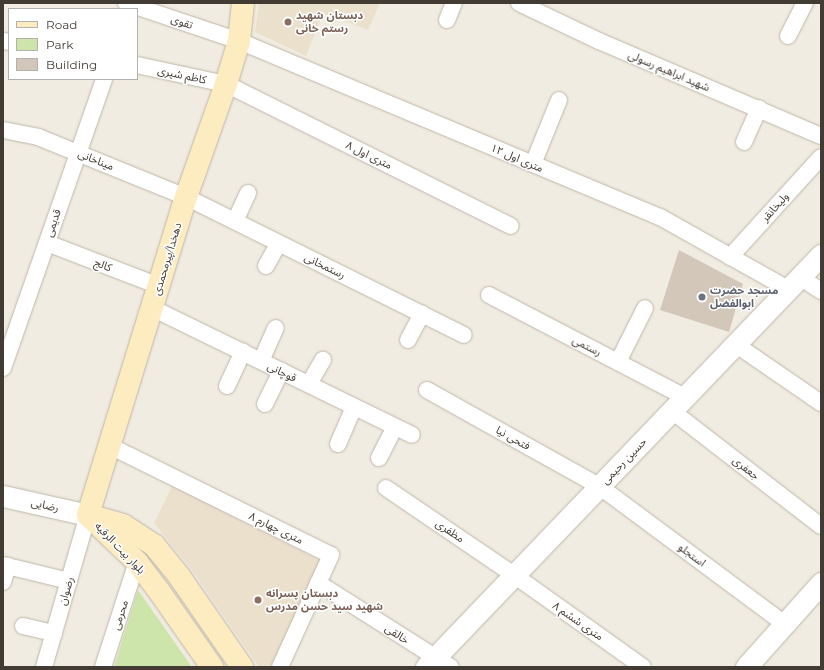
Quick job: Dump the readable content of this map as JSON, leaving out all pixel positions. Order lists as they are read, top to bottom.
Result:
{
  "streets": {
    "main road": ["دهخدا/پیرمحمدی", "بلوار بیت الرقیه"],
    "street": [
      "تقوی",
      "شهید ابراهیم رسولی",
      "کاظم شیری",
      "۸ متری اول",
      "۱۲ متری اول",
      "میناخانی",
      "ولیخانقر",
      "قدیمی",
      "کالج",
      "رستمخانی",
      "رستمی",
      "قوچانی",
      "فتحی نیا",
      "حسین رحیمی",
      "جعفری",
      "رضایی",
      "۸ متری چهارم",
      "مظفری",
      "استجلو",
      "رضوان",
      "محرمی",
      "۸ متری ششم",
      "خالقی"
    ]
  },
  "crossings": [
    ["تقوی", "۱۲ متری اول"],
    ["تقوی", "دهخدا/پیرمحمدی"],
    ["کاظم شیری", "۸ متری اول"],
    ["کاظم شیری", "دهخدا/پیرمحمدی"],
    ["۸ متری اول", "دهخدا/پیرمحمدی"],
    ["۱۲ متری اول", "ولیخانقر"],
    ["۱۲ متری اول", "دهخدا/پیرمحمدی"],
    ["۱۲ متری اول", "حسین رحیمی"],
    ["میناخانی", "قدیمی"],
    ["میناخانی", "دهخدا/پیرمحمدی"],
    ["میناخانی", "رستمخانی"],
    ["قدیمی", "کالج"],
    ["دهخدا/پیرمحمدی", "کالج"],
    ["دهخدا/پیرمحمدی", "رستمخانی"],
    ["دهخدا/پیرمحمدی", "قوچانی"],
    ["دهخدا/پیرمحمدی", "رضایی"],
    ["دهخدا/پیرمحمدی", "۸ متری چهارم"],
    ["دهخدا/پیرمحمدی", "بلوار بیت الرقیه"],
    ["دهخدا/پیرمحمدی", "رضوان"],
    ["رستمی", "حسین رحیمی"],
    ["رستمی", "جعفری"],
    ["فتحی نیا", "حسین رحیمی"],
    ["فتحی نیا", "استجلو"],
    ["حسین رحیمی", "جعفری"],
    ["حسین رحیمی", "مظفری"],
    ["حسین رحیمی", "استجلو"],
    ["حسین رحیمی", "۸ متری ششم"],
    ["حسین رحیمی", "خالقی"],
    ["رضایی", "بلوار بیت الرقیه"],
    ["رضایی", "رضوان"],
    ["۸ متری چهارم", "خالقی"],
    ["مظفری", "۸ متری ششم"],
    ["بلوار بیت الرقیه", "رضوان"],
    ["بلوار بیت الرقیه", "محرمی"]
  ],
  "places": ["دبستان شهید رستم خانی", "مسجد حضرت ابوالفضل", "دبستان پسرانه شهید سید حسن مدرس"],
  "legend": ["Road", "Park", "Building"]
}
